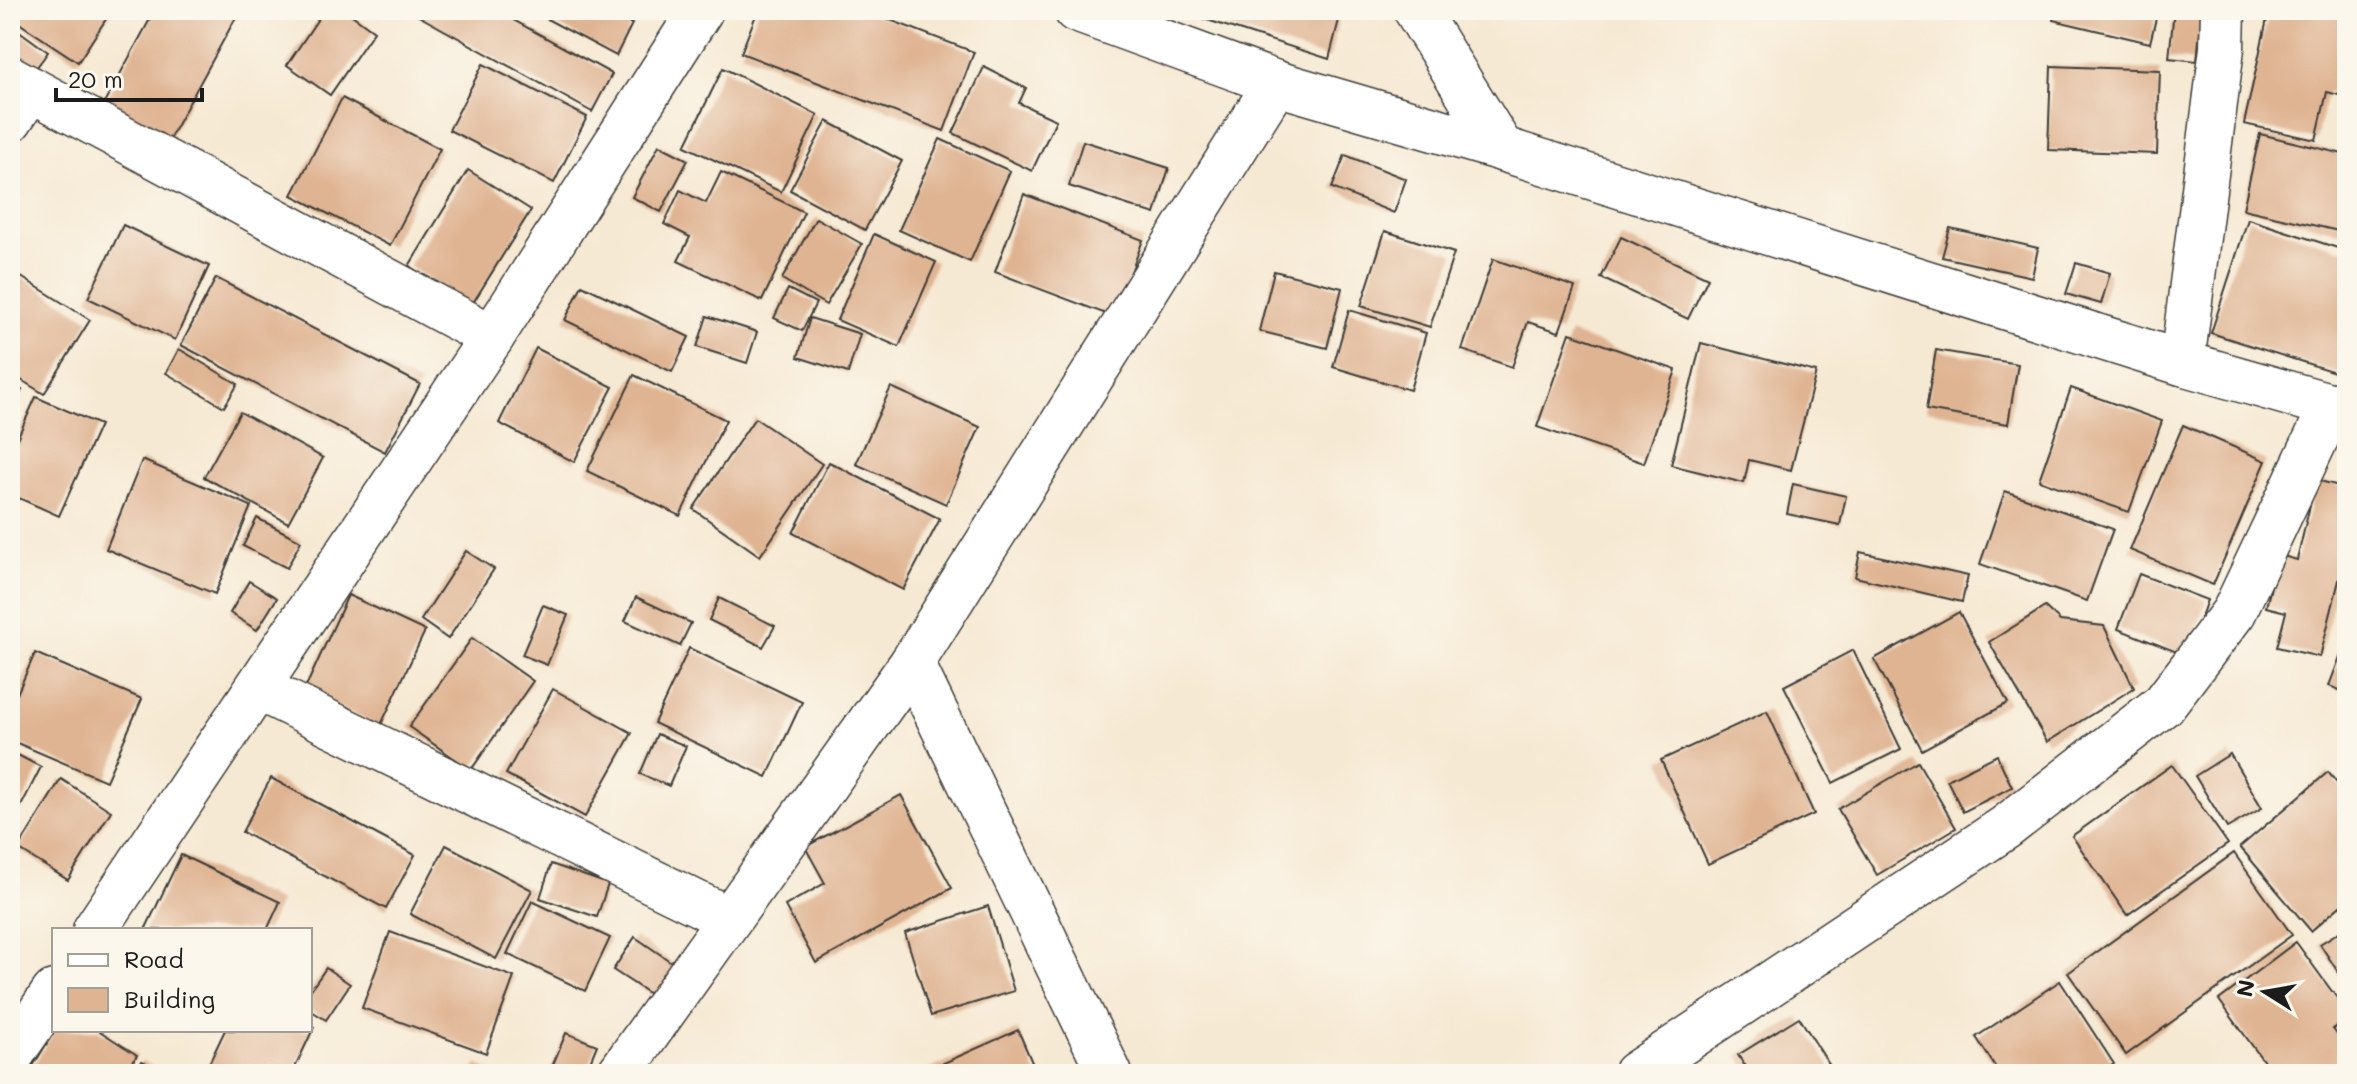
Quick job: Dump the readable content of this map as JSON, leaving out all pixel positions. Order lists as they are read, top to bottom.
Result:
{
  "legend": ["Road", "Building"],
  "scale_bar": "20 m",
  "north": "left"
}
